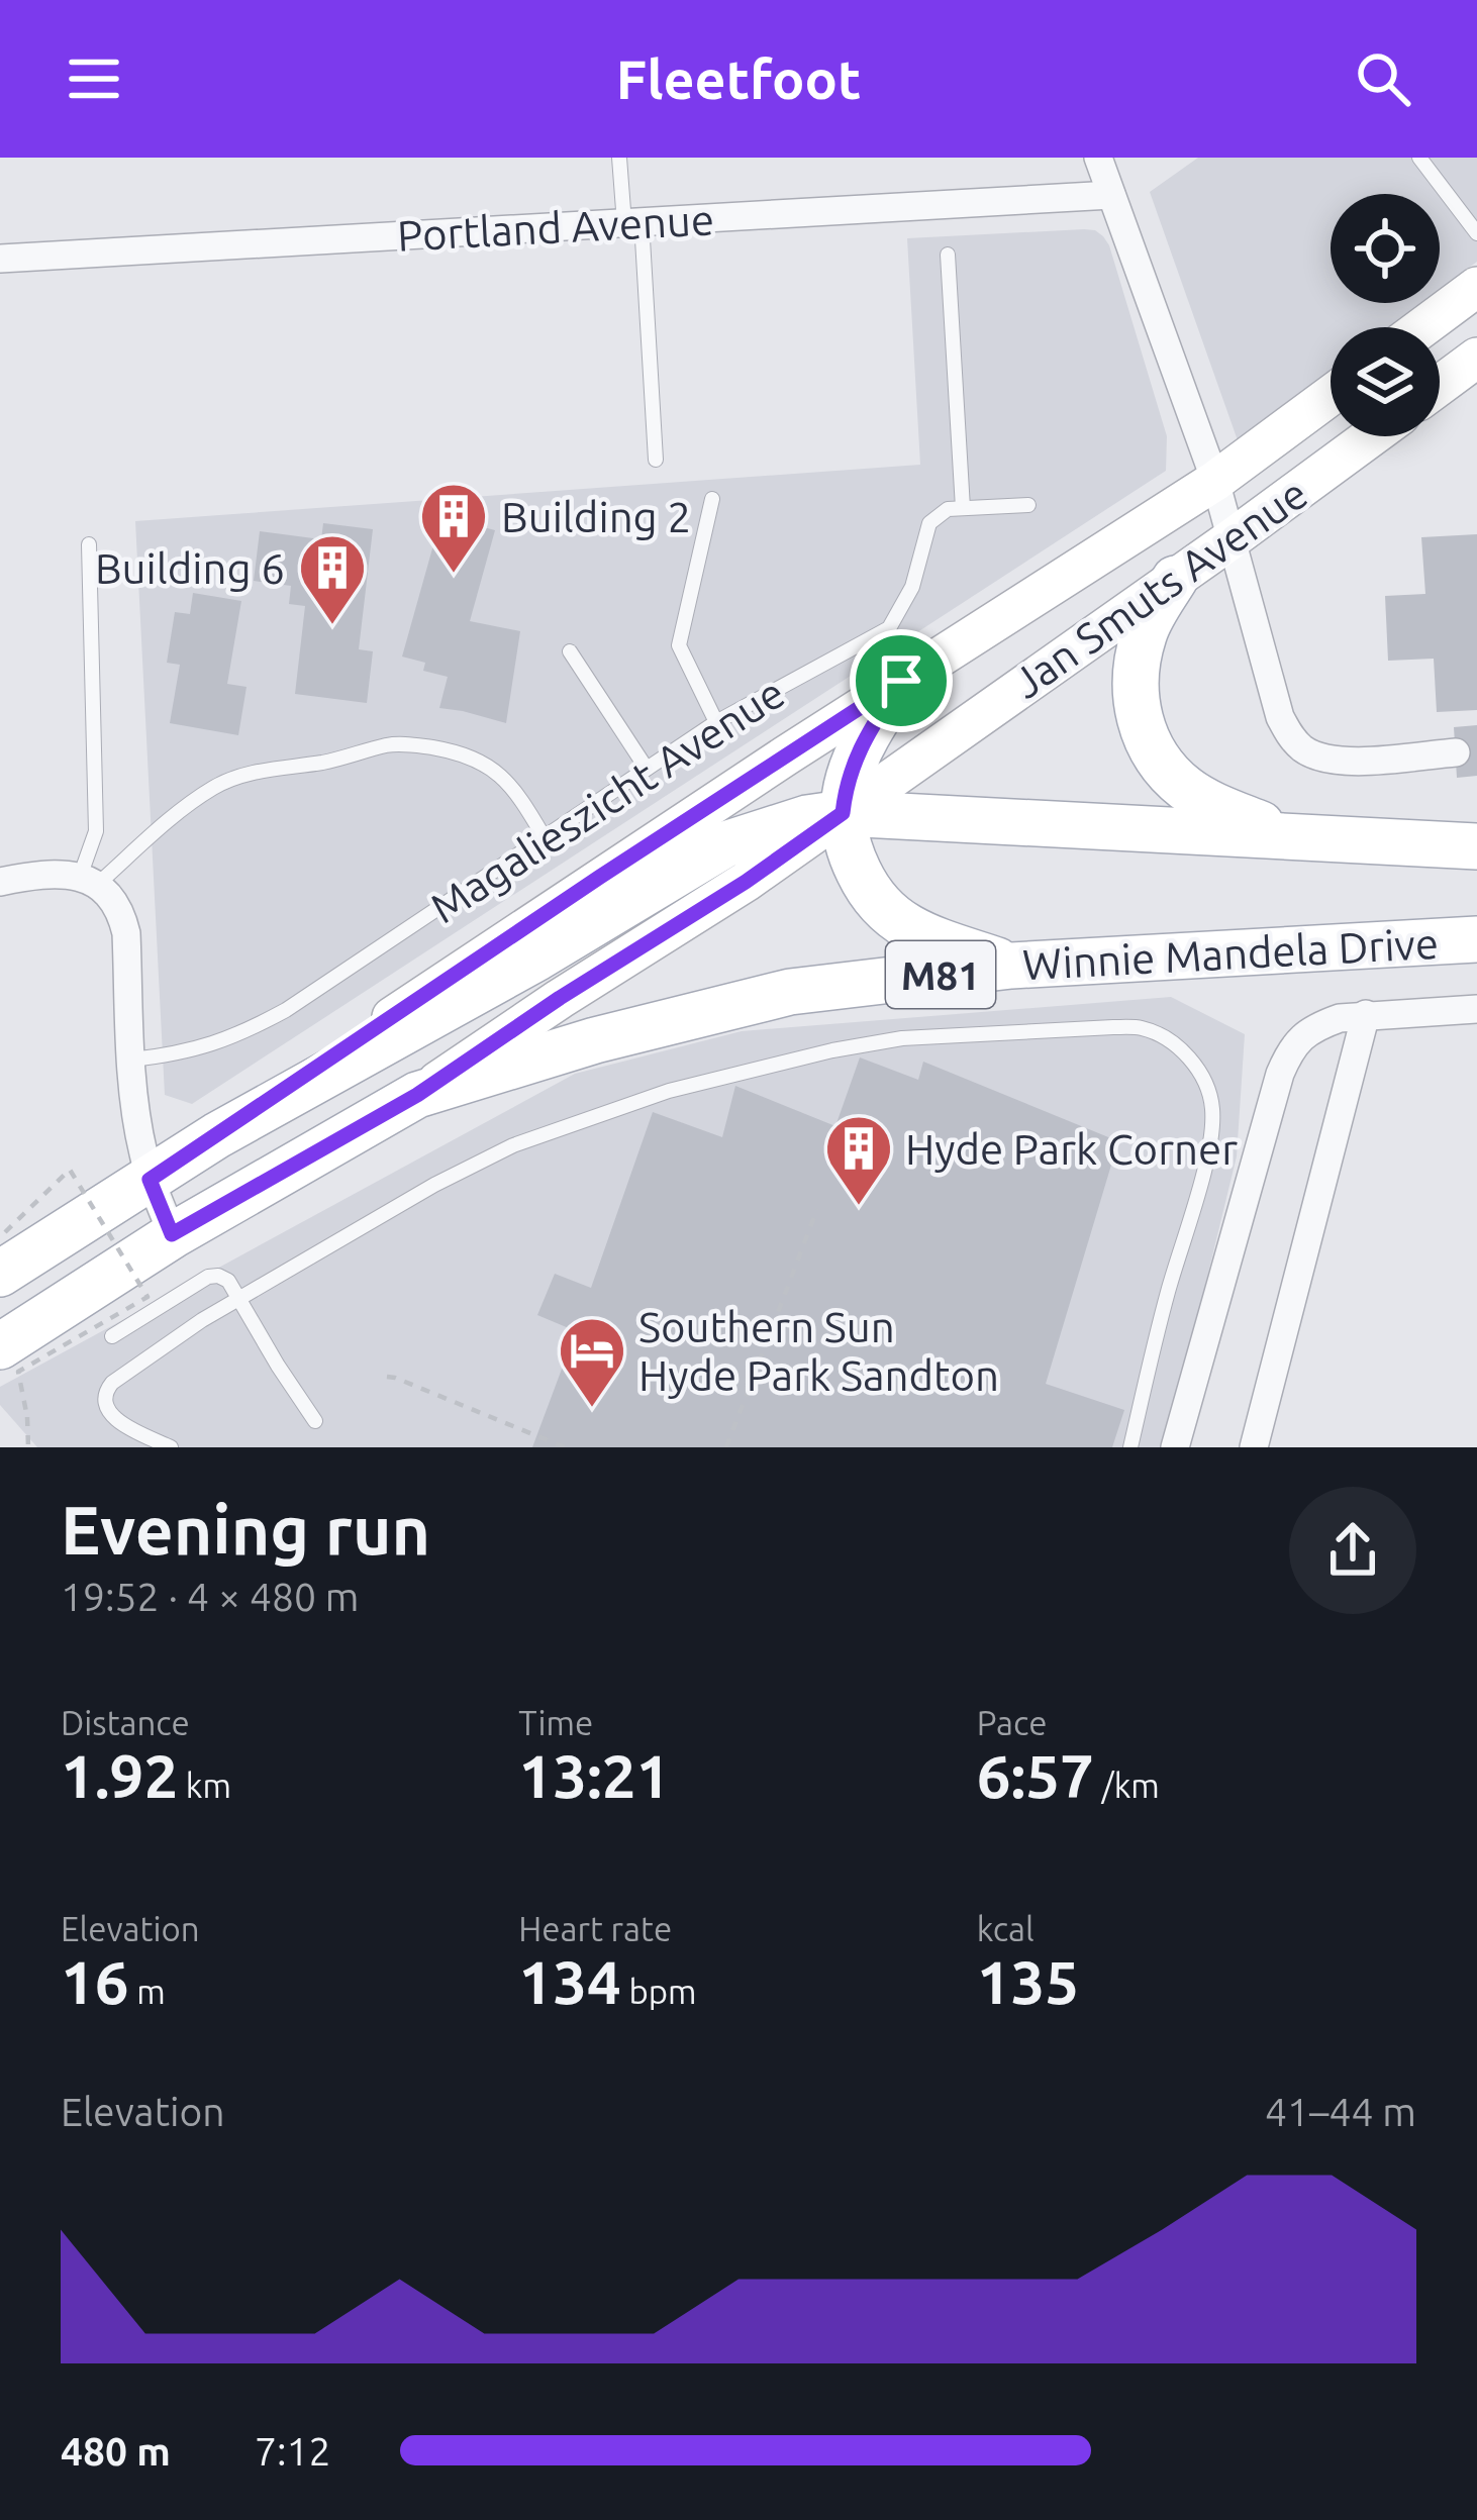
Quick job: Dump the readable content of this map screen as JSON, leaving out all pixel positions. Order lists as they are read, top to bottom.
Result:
{
  "streets": {
    "main road": ["Jan Smuts Avenue", "Winnie Mandela Drive", "M81"],
    "street": ["Portland Avenue"],
    "lane": ["Magalieszicht Avenue"]
  },
  "crossings": [
    ["Jan Smuts Avenue", "Winnie Mandela Drive"]
  ],
  "places": {
    "building": ["Building 2", "Building 6", "Hyde Park Corner"],
    "hotel": ["Southern Sun Hyde Park Sandton"]
  },
  "page": {
    "header": "Fleetfoot",
    "heading": ["Evening run", "19:52 · 4 × 480 m"],
    "stats": [
      ["Distance", "1.92 km"],
      ["Time", "13:21"],
      ["Pace", "6:57 /km"],
      ["Elevation", "16 m"],
      ["Heart rate", "134 bpm"],
      ["kcal", "135"]
    ],
    "chart": ["Elevation", "41–44 m"],
    "list": [
      {
        "name": "480 m",
        "note": "7:12"
      }
    ]
  }
}
